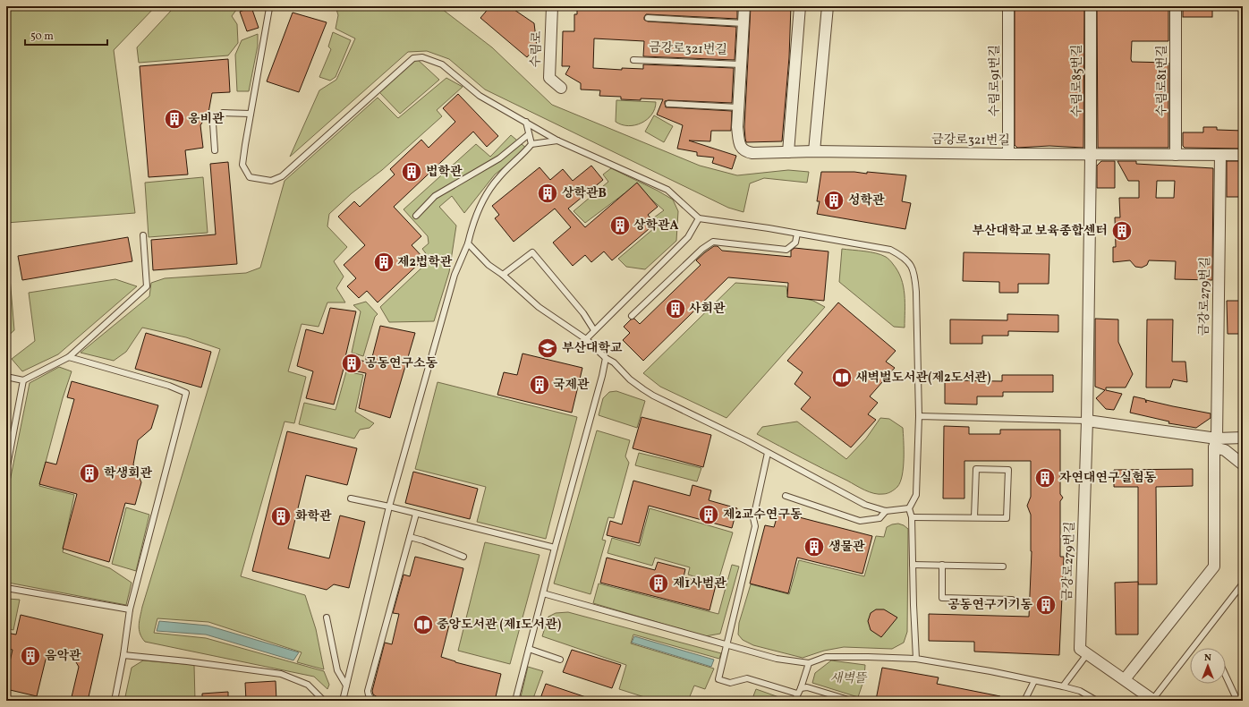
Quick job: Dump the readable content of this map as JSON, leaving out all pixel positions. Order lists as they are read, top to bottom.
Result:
{
  "streets": {
    "street": [
      "수림로",
      "금강로321번길",
      "수림로91번길",
      "수림로85번길",
      "수림로81번길",
      "금강로279번길"
    ]
  },
  "crossings": [
    ["금강로321번길", "수림로91번길"],
    ["금강로321번길", "수림로85번길"],
    ["금강로321번길", "수림로81번길"],
    ["금강로321번길", "금강로279번길"],
    ["수림로85번길", "금강로279번길"]
  ],
  "parks": ["새벽뜰"],
  "places": {
    "building": [
      "웅비관",
      "법학관",
      "상학관B",
      "성학관",
      "상학관A",
      "부산대학교 보육종합센터",
      "제2법학관",
      "사회관",
      "공동연구소동",
      "국제관",
      "학생회관",
      "자연대연구실험동",
      "제2교수연구동",
      "화학관",
      "생물관",
      "제1사범관",
      "공동연구기기동",
      "음악관"
    ],
    "school or university": ["부산대학교"],
    "library": ["새벽벌도서관(제2도서관)", "중앙도서관 (제1도서관)"]
  },
  "scale_bar": "50 m",
  "north": "top"
}
